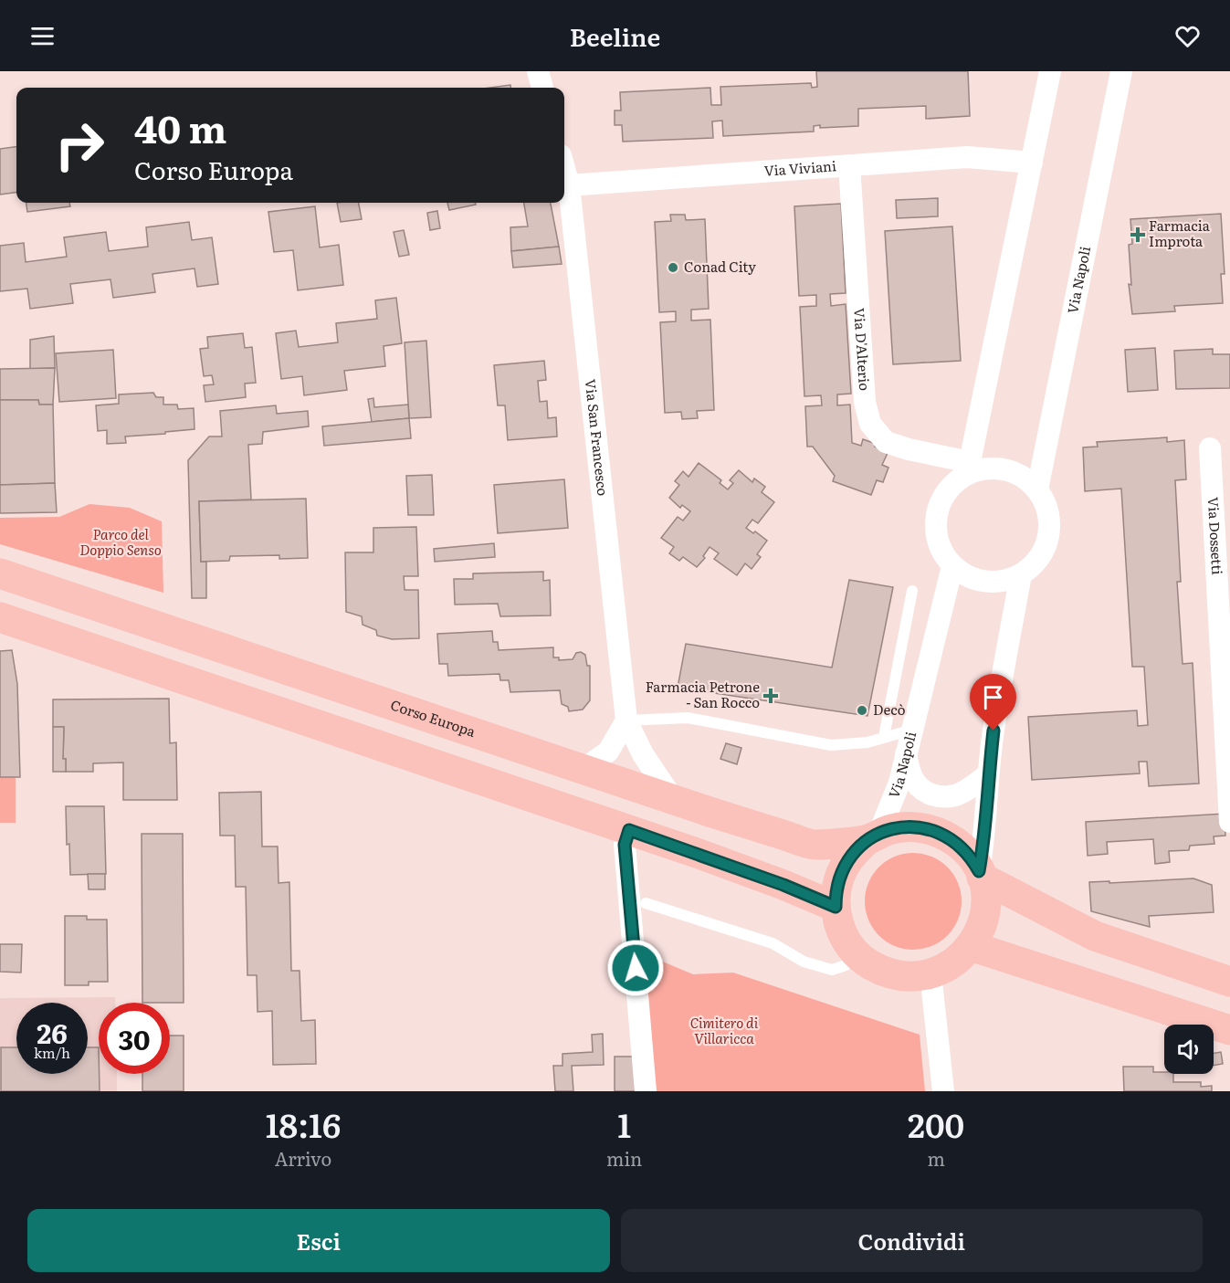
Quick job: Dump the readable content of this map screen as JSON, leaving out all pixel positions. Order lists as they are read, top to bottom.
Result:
{
  "streets": {
    "main road": ["Corso Europa"],
    "street": [
      "Via Viviani",
      "Via Napoli",
      "Via D'Alterio",
      "Via San Francesco",
      "Via Dossetti"
    ]
  },
  "crossings": [
    ["Via Viviani", "Via D'Alterio"],
    ["Via Viviani", "Via San Francesco"],
    ["Via Napoli", "Via D'Alterio"],
    ["Via Napoli", "Corso Europa"],
    ["Via San Francesco", "Corso Europa"]
  ],
  "parks": ["Parco del Doppio Senso", "Cimitero di Villaricca"],
  "places": {
    "health": ["Farmacia Improta", "Farmacia Petrone - San Rocco"],
    "other": ["Conad City", "Decò"]
  },
  "page": {
    "header": "Beeline",
    "turn": ["40 m", "Corso Europa"],
    "speed": "26 km/h",
    "limit": "30",
    "eta": [
      "18:16",
      "Arrivo",
      "1",
      "min",
      "200",
      "m"
    ],
    "buttons": ["Esci", "Condividi"]
  }
}
